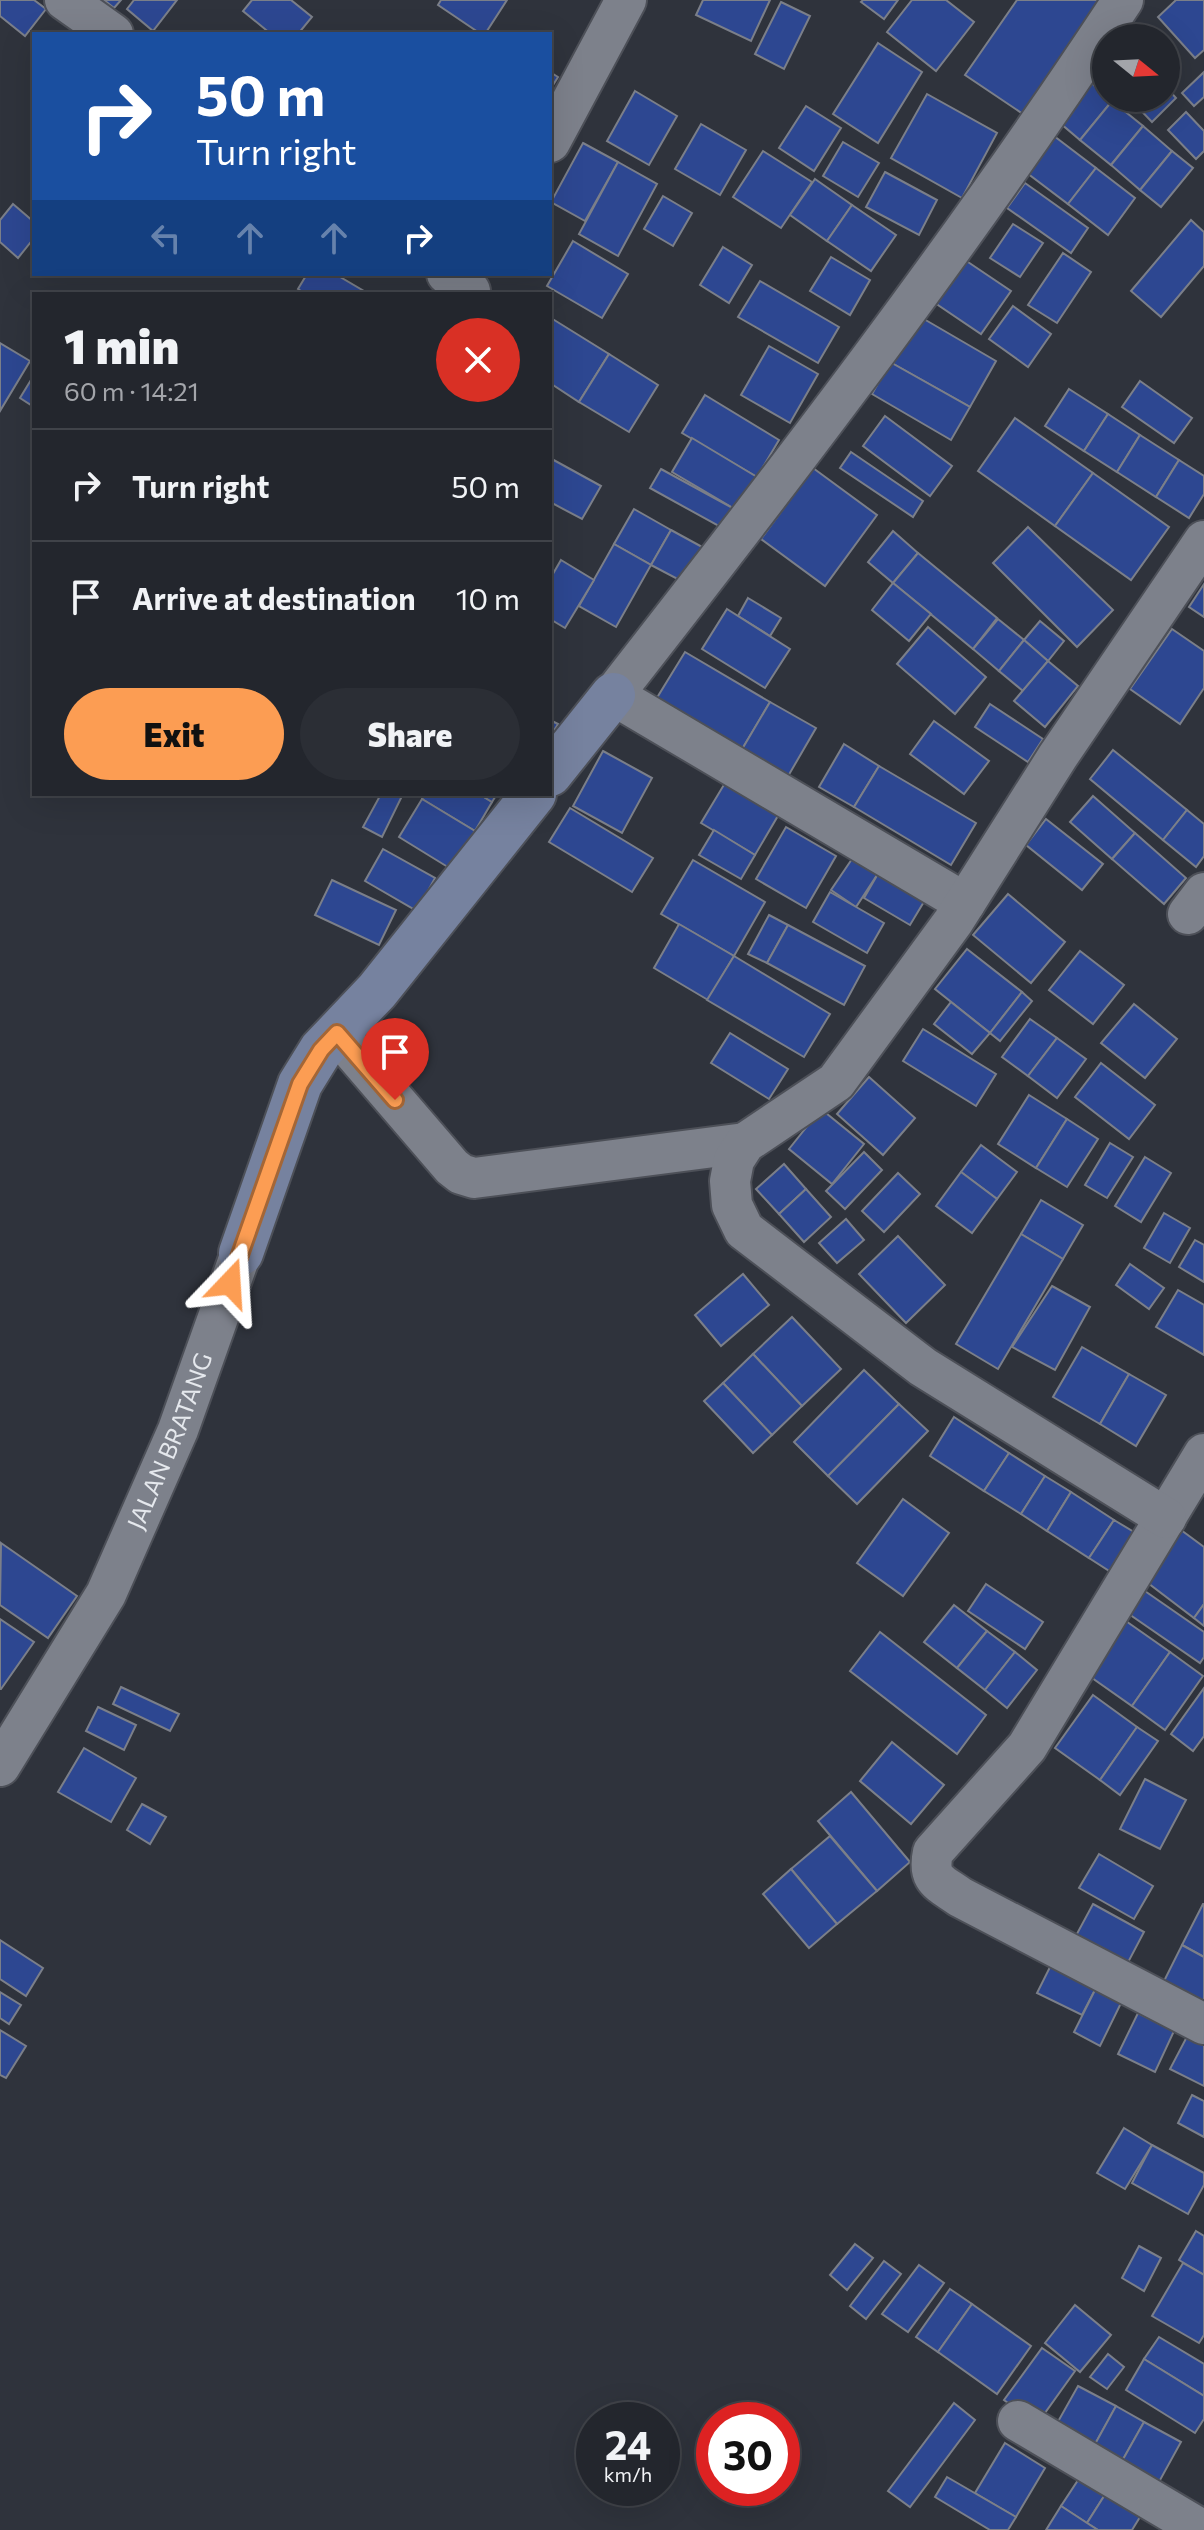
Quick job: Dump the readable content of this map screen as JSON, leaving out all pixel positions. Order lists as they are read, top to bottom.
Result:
{
  "streets": {
    "street": ["JALAN BRATANG"]
  },
  "north": "right",
  "page": {
    "turn": ["50 m", "Turn right"],
    "heading": ["1 min", "60 m · 14:21"],
    "list": [
      {
        "name": "Turn right",
        "value": "50 m"
      },
      {
        "name": "Arrive at destination",
        "value": "10 m"
      }
    ],
    "buttons": ["Exit", "Share"],
    "speed": "24 km/h",
    "limit": "30"
  }
}
